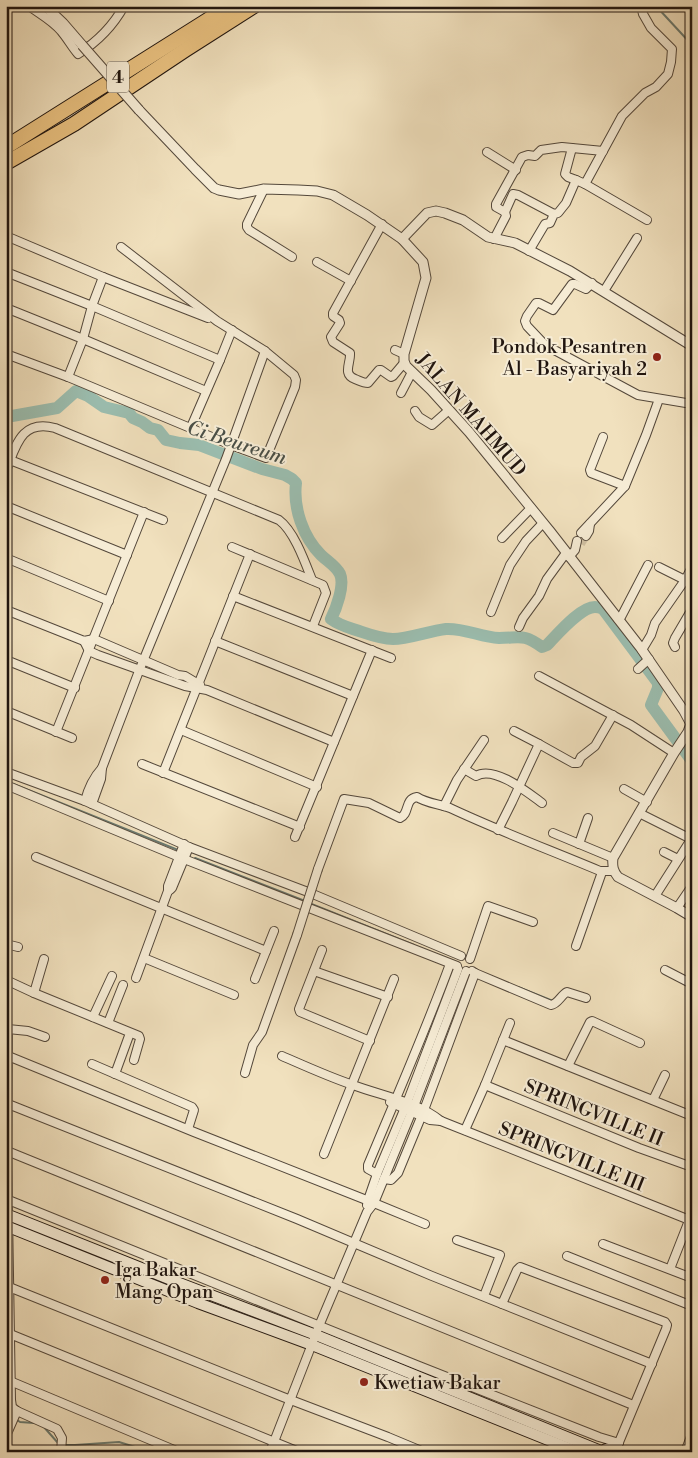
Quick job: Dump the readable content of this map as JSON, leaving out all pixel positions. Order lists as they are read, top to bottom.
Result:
{
  "streets": {
    "highway": ["4"],
    "street": ["JALAN MAHMUD", "SPRINGVILLE II", "SPRINGVILLE III"]
  },
  "water": ["Ci Beureum"],
  "places": ["Pondok Pesantren Al - Basyariyah 2", "Iga Bakar Mang Opan", "Kwetiaw Bakar"]
}
